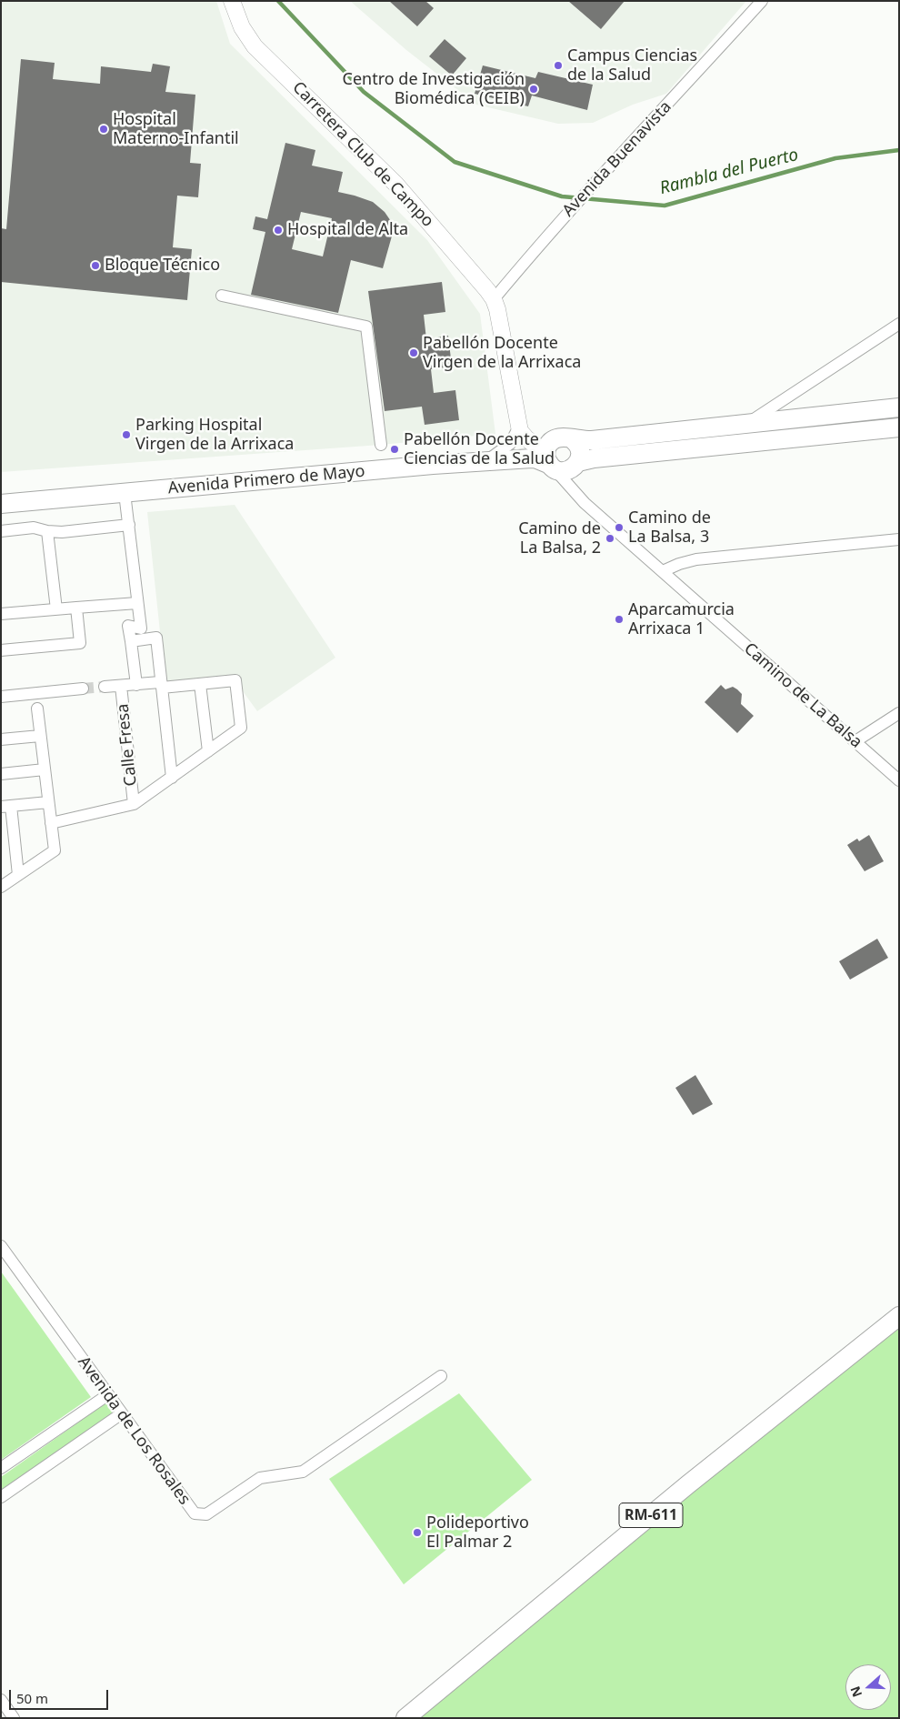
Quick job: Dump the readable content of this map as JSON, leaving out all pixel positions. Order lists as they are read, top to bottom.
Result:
{
  "streets": {
    "main road": ["Avenida Primero de Mayo", "RM-611"],
    "street": [
      "Carretera Club de Campo",
      "Avenida Buenavista",
      "Camino de La Balsa",
      "Calle Fresa",
      "Avenida de Los Rosales"
    ]
  },
  "crossings": [
    ["Carretera Club de Campo", "Avenida Buenavista"],
    ["Avenida Primero de Mayo", "Camino de La Balsa"]
  ],
  "water": ["Rambla del Puerto"],
  "places": [
    "Campus Ciencias de la Salud",
    "Centro de Investigación Biomédica (CEIB)",
    "Hospital Materno-Infantil",
    "Hospital de Alta",
    "Bloque Técnico",
    "Pabellón Docente Virgen de la Arrixaca",
    "Parking Hospital Virgen de la Arrixaca",
    "Pabellón Docente Ciencias de la Salud",
    "Camino de La Balsa, 3",
    "Camino de La Balsa, 2",
    "Aparcamurcia Arrixaca 1",
    "Polideportivo El Palmar 2"
  ],
  "scale_bar": "50 m",
  "north": "left"
}
